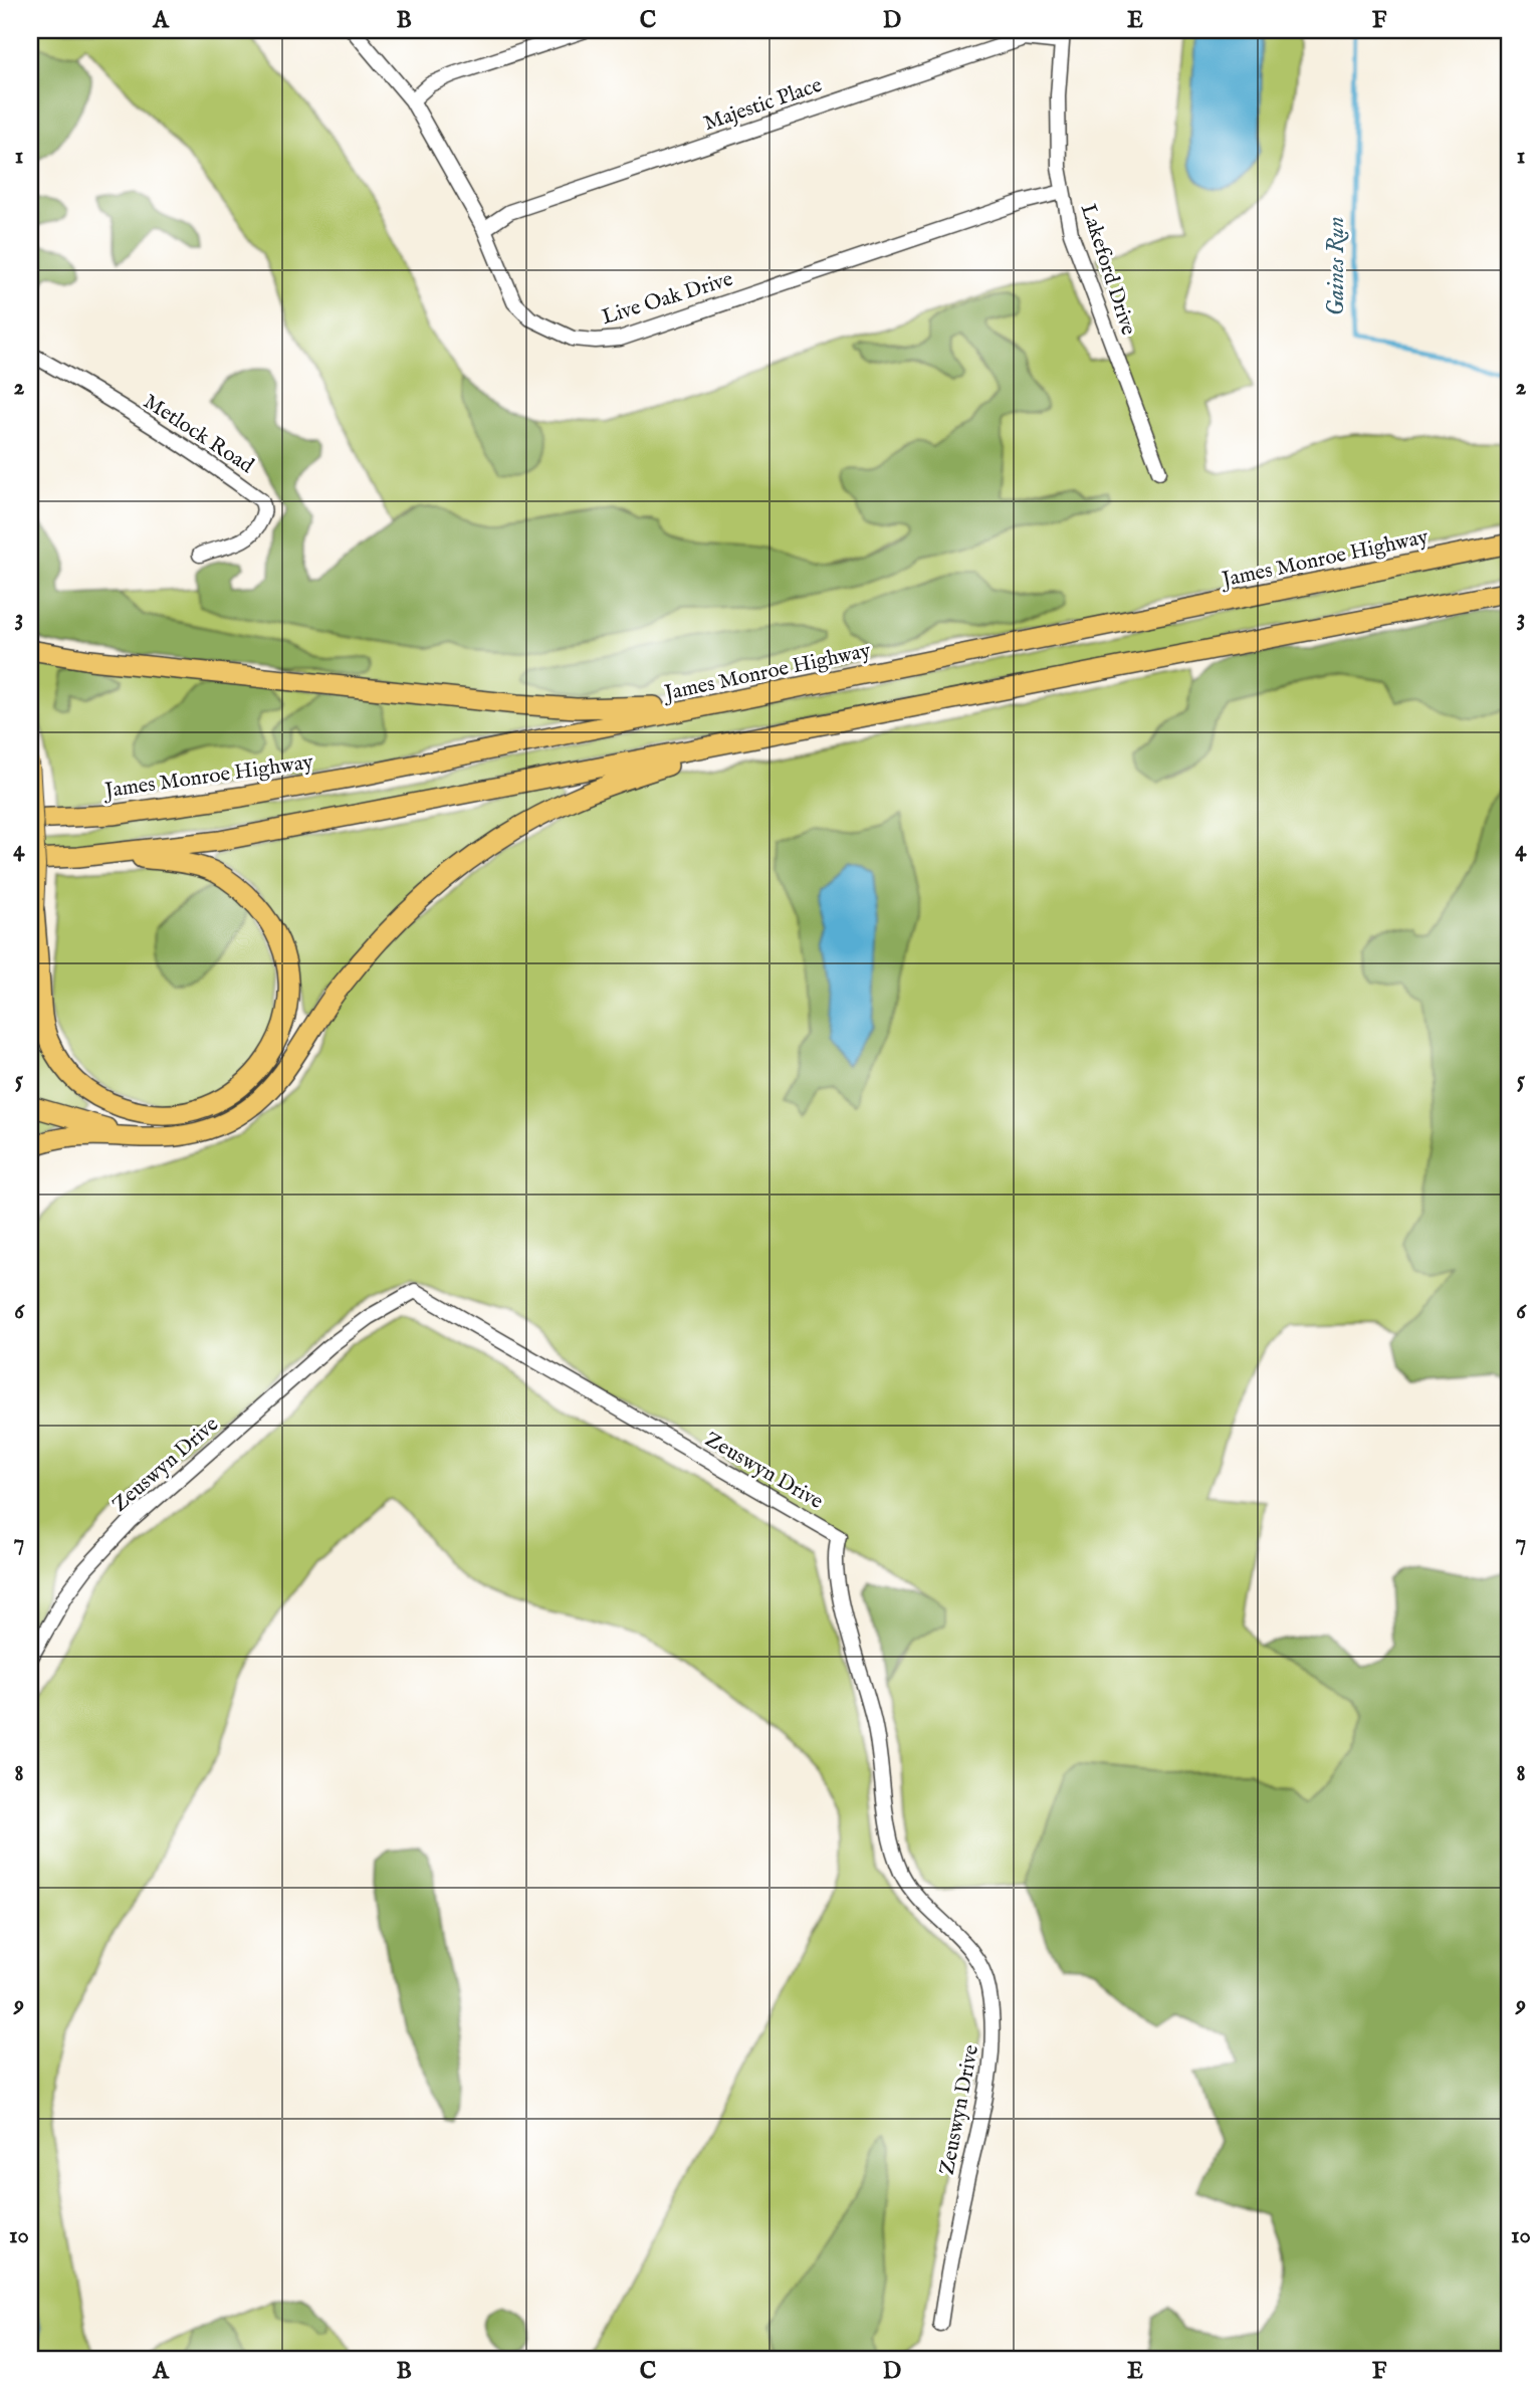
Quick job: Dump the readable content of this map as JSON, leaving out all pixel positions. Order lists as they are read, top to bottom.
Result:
{
  "streets": {
    "highway": ["James Monroe Highway"],
    "street": [
      "Majestic Place",
      "Lakeford Drive",
      "Live Oak Drive",
      "Metlock Road",
      "Zeuswyn Drive"
    ]
  },
  "crossings": [
    ["Majestic Place", "Lakeford Drive"],
    ["Majestic Place", "Live Oak Drive"],
    ["Lakeford Drive", "Live Oak Drive"]
  ],
  "water": ["Gaines Run"],
  "grid": {
    "columns": [
      "A",
      "B",
      "C",
      "D",
      "E",
      "F"
    ],
    "rows": [
      "1",
      "2",
      "3",
      "4",
      "5",
      "6",
      "7",
      "8",
      "9",
      "10"
    ]
  }
}
